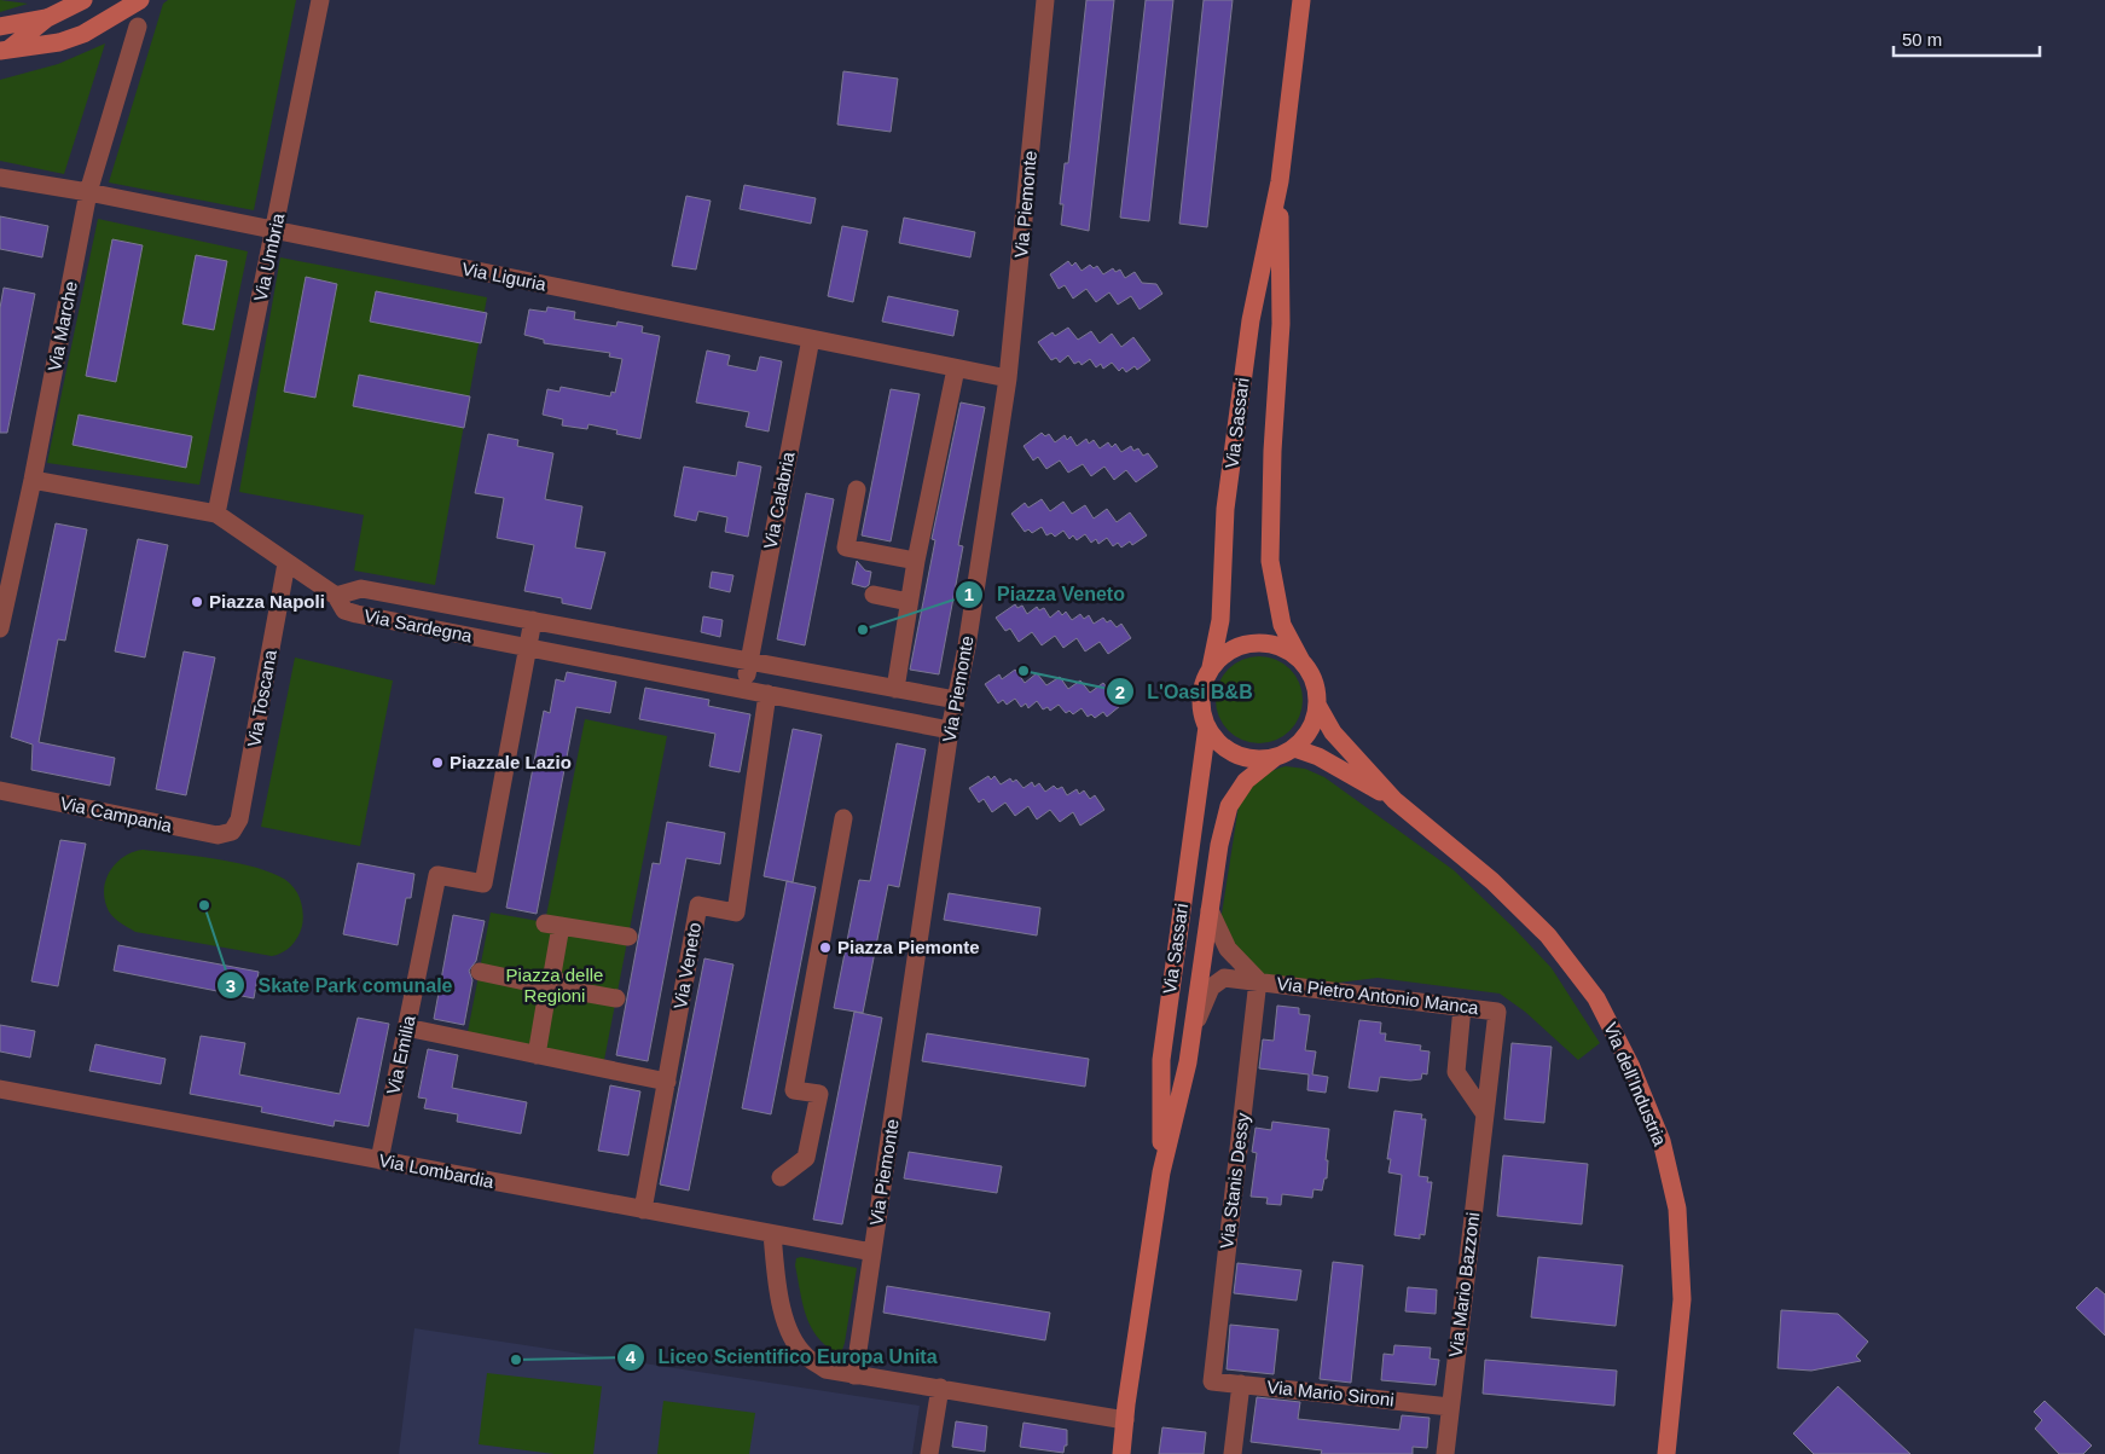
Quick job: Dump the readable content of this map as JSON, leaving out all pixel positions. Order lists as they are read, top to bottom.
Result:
{
  "streets": {
    "main road": ["Via Sassari", "Via dell'Industria"],
    "street": [
      "Via Piemonte",
      "Via Umbria",
      "Via Liguria",
      "Via Marche",
      "Via Calabria",
      "Via Sardegna",
      "Via Toscana",
      "Via Campania",
      "Via Veneto",
      "Via Pietro Antonio Manca",
      "Via Emilia",
      "Via Lombardia",
      "Via Stanis Dessy",
      "Via Mario Bazzoni",
      "Via Mario Sironi"
    ]
  },
  "crossings": [
    ["Via Piemonte", "Via Liguria"],
    ["Via Piemonte", "Via Sardegna"],
    ["Via Piemonte", "Via Lombardia"],
    ["Via Umbria", "Via Liguria"],
    ["Via Liguria", "Via Marche"],
    ["Via Liguria", "Via Calabria"],
    ["Via Sassari", "Via Pietro Antonio Manca"],
    ["Via Sassari", "Via dell'Industria"],
    ["Via Calabria", "Via Sardegna"],
    ["Via Sardegna", "Via Veneto"],
    ["Via Sardegna", "Via Emilia"],
    ["Via Toscana", "Via Campania"],
    ["Via Veneto", "Via Lombardia"],
    ["Via Pietro Antonio Manca", "Via Stanis Dessy"],
    ["Via Pietro Antonio Manca", "Via Mario Bazzoni"],
    ["Via Emilia", "Via Lombardia"],
    ["Via Stanis Dessy", "Via Mario Sironi"],
    ["Via Mario Bazzoni", "Via Mario Sironi"]
  ],
  "parks": ["Piazza delle Regioni"],
  "places": [
    "Piazza Napoli",
    "Piazza Veneto",
    "L'Oasi B&B",
    "Piazzale Lazio",
    "Skate Park comunale",
    "Piazza Piemonte",
    "Liceo Scientifico Europa Unita"
  ],
  "scale_bar": "50 m"
}
